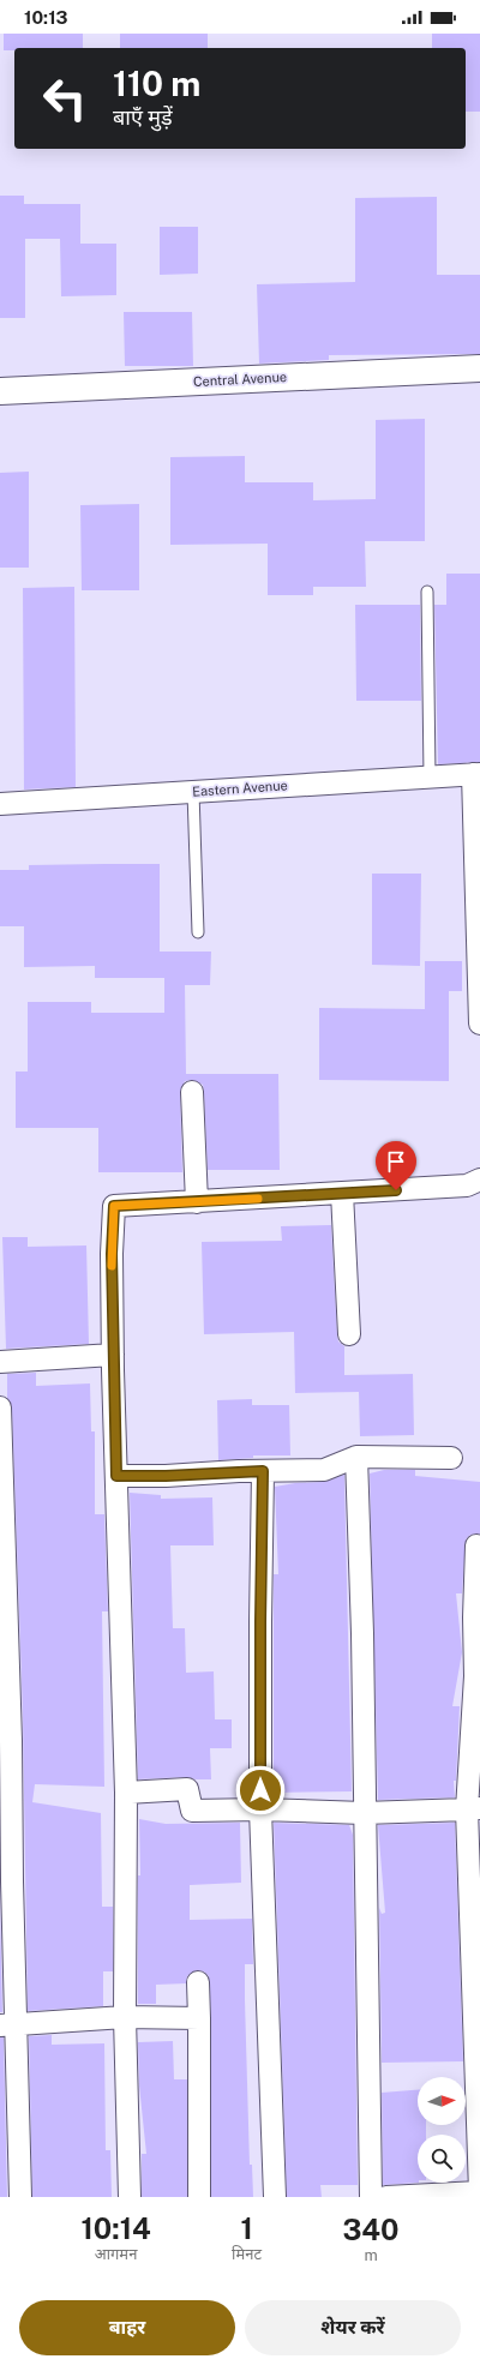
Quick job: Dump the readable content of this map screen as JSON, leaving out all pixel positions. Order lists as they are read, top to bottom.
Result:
{
  "streets": {
    "street": ["Central Avenue", "Eastern Avenue"]
  },
  "north": "right",
  "page": {
    "status": "10:13",
    "turn": ["110 m", "बाएँ मुड़ें"],
    "eta": [
      "10:14",
      "आगमन",
      "1",
      "मिनट",
      "340",
      "m"
    ],
    "buttons": ["बाहर", "शेयर करें"]
  }
}
